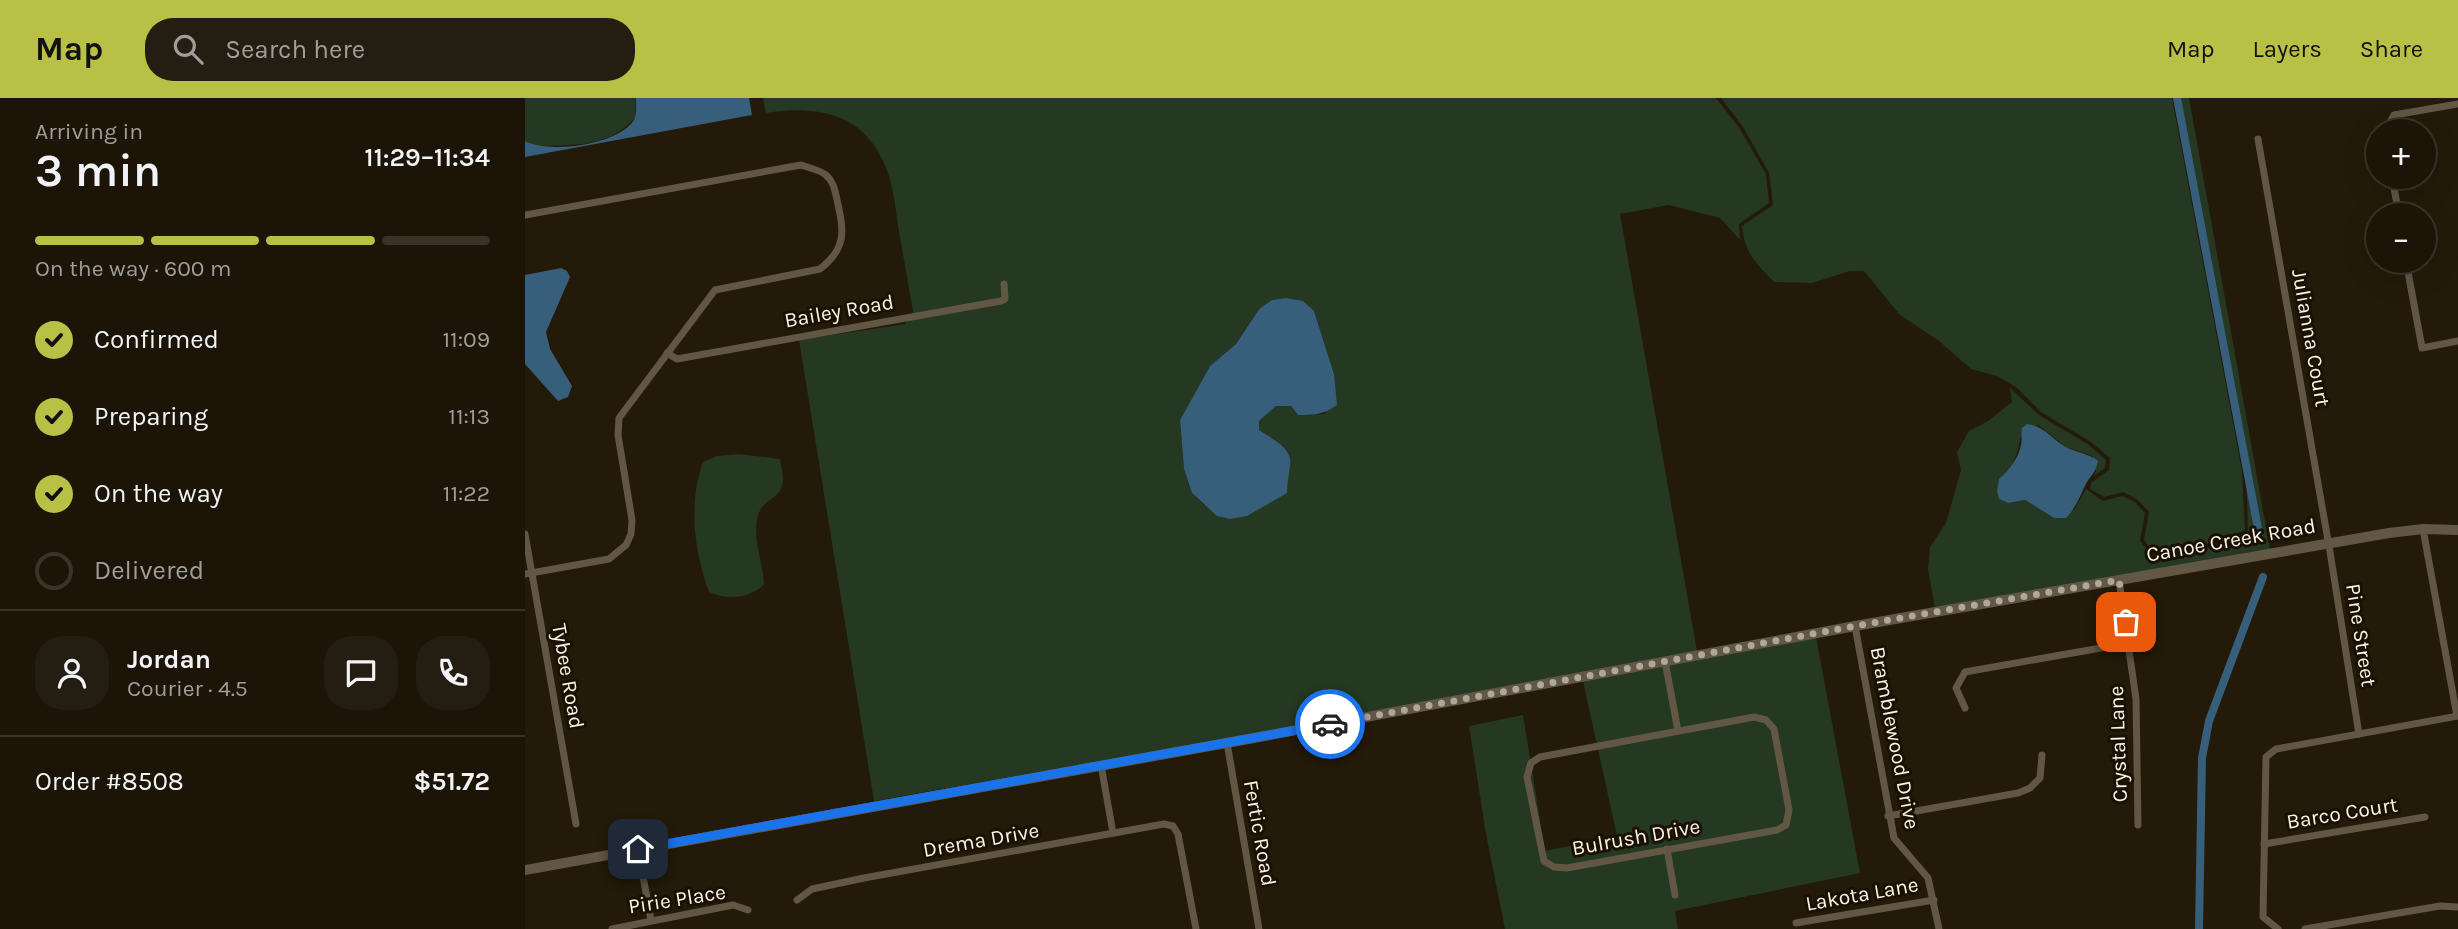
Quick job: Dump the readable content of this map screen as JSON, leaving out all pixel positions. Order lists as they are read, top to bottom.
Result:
{
  "streets": {
    "main road": ["Canoe Creek Road"],
    "street": [
      "Bailey Road",
      "Julianna Court",
      "Pine Street",
      "Tybee Road",
      "Bramblewood Drive",
      "Crystal Lane",
      "Barco Court",
      "Fertic Road",
      "Bulrush Drive",
      "Drema Drive",
      "Lakota Lane",
      "Pirie Place"
    ]
  },
  "crossings": [
    ["Julianna Court", "Canoe Creek Road"],
    ["Julianna Court", "Pine Street"],
    ["Canoe Creek Road", "Pine Street"],
    ["Canoe Creek Road", "Bramblewood Drive"],
    ["Canoe Creek Road", "Crystal Lane"],
    ["Canoe Creek Road", "Fertic Road"],
    ["Bramblewood Drive", "Lakota Lane"]
  ],
  "page": {
    "header": "Map",
    "search": "Search here",
    "nav": ["Map", "Layers", "Share"],
    "heading": ["3 min", "Arriving in", "11:29–11:34"],
    "panel": [
      "Jordan",
      "Courier · 4.5",
      "Order #8508",
      "$51.72"
    ],
    "map_buttons": ["+", "−"],
    "bar": "On the way · 600 m",
    "list": [
      ["Confirmed", "11:09"],
      ["Preparing", "11:13"],
      ["On the way", "11:22"],
      "Delivered"
    ]
  }
}
